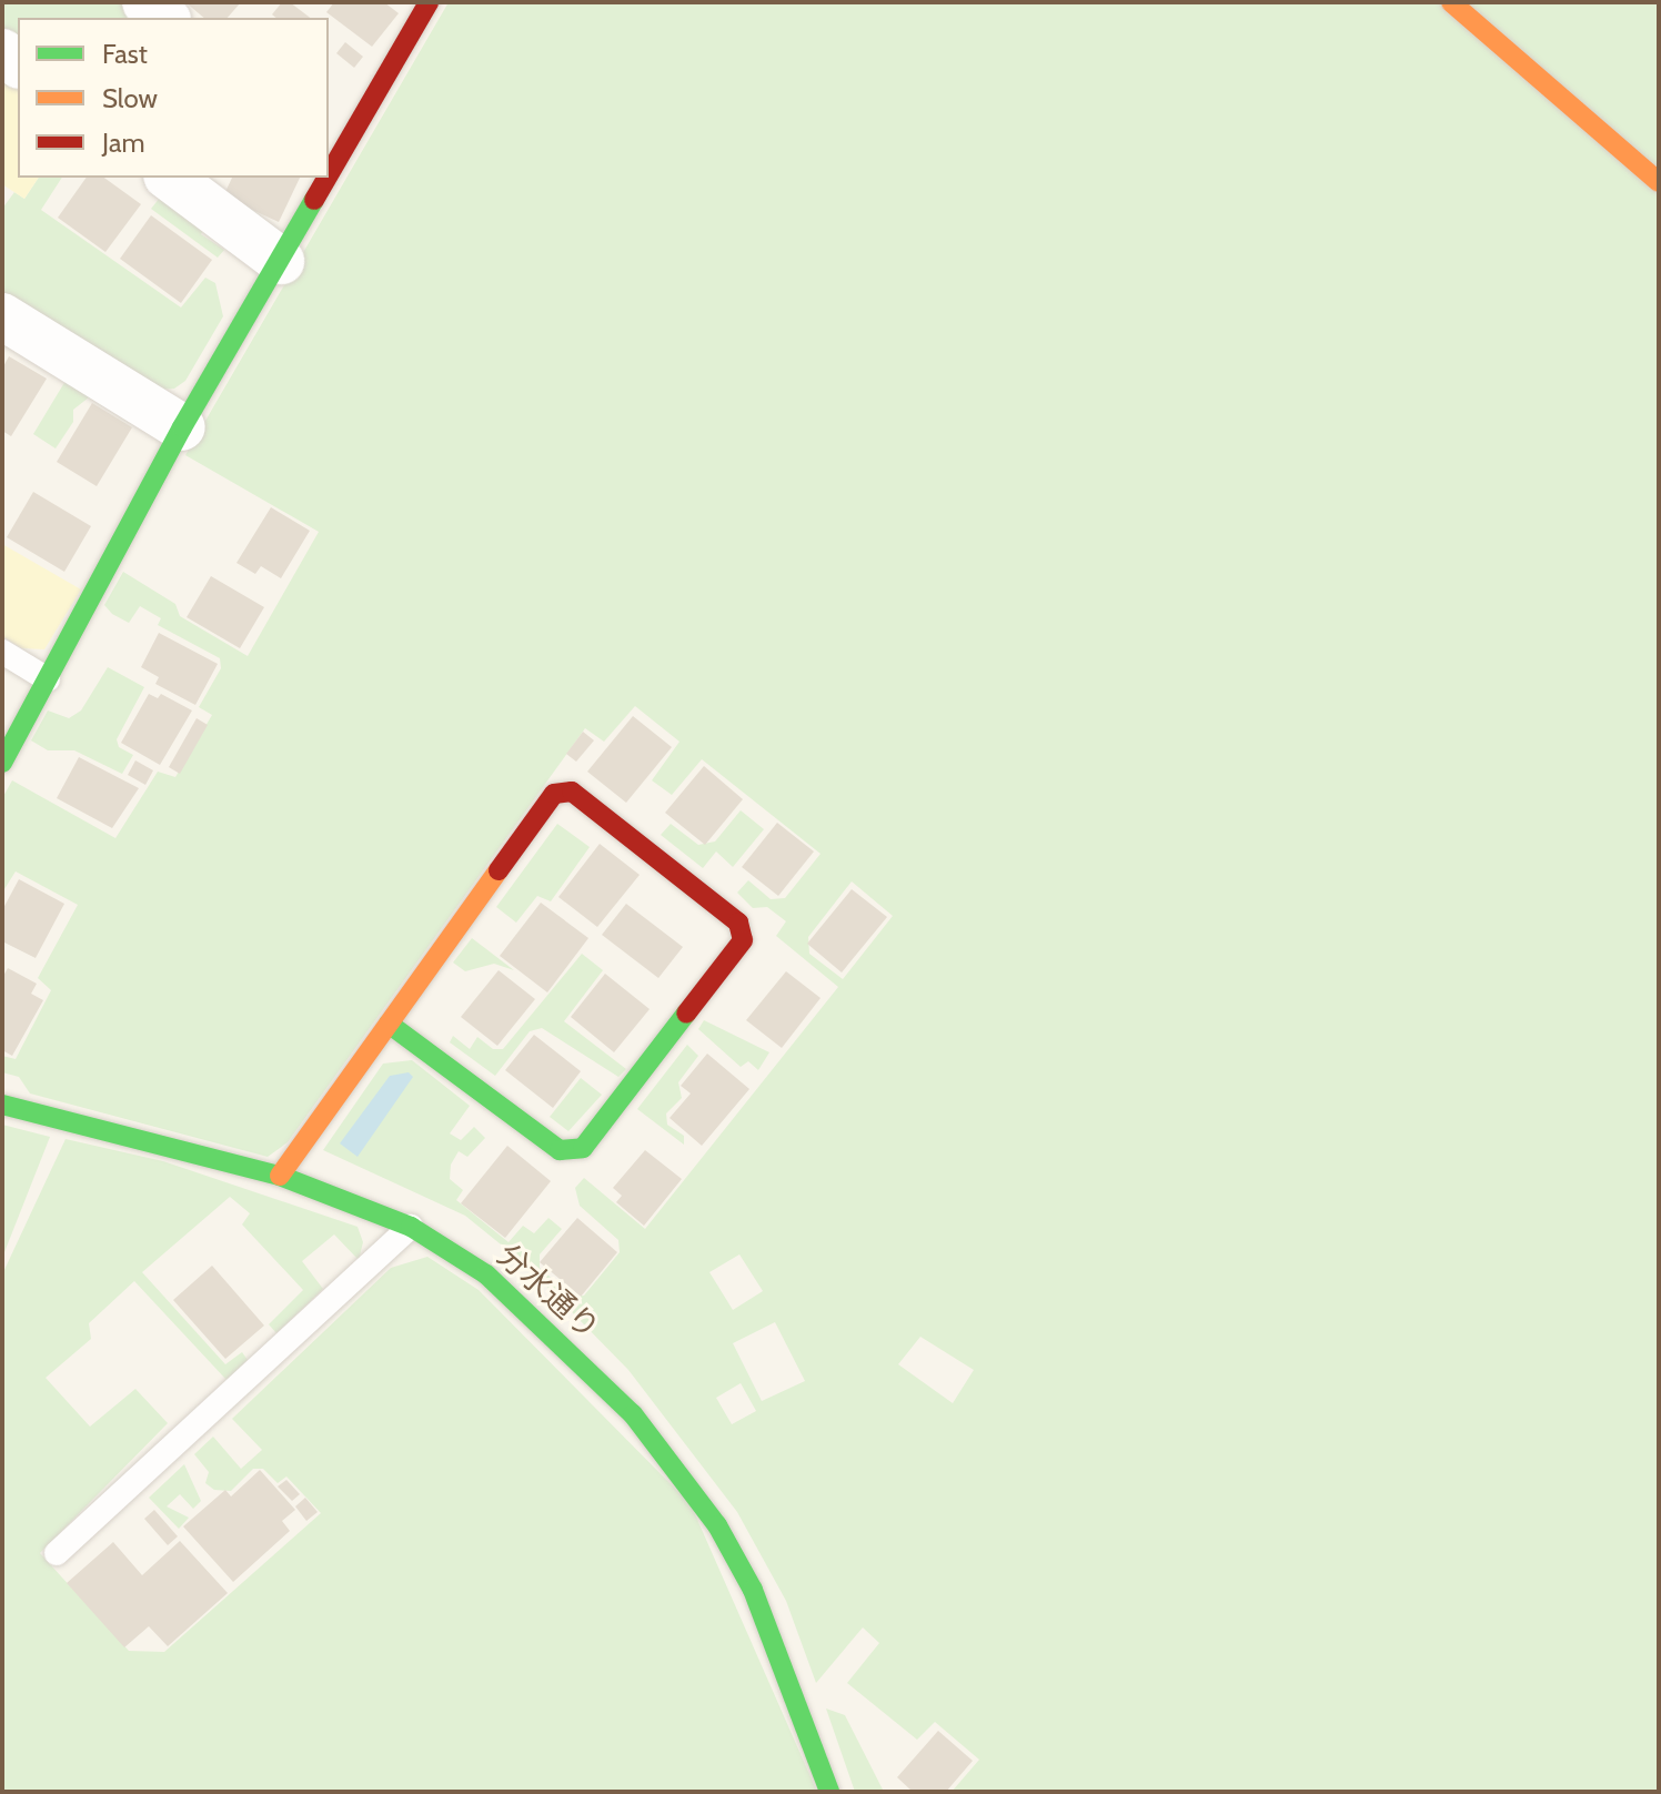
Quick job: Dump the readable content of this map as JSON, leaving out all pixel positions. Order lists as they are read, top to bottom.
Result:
{
  "streets": {
    "street": ["分水通り"]
  },
  "legend": ["Fast", "Slow", "Jam"]
}
